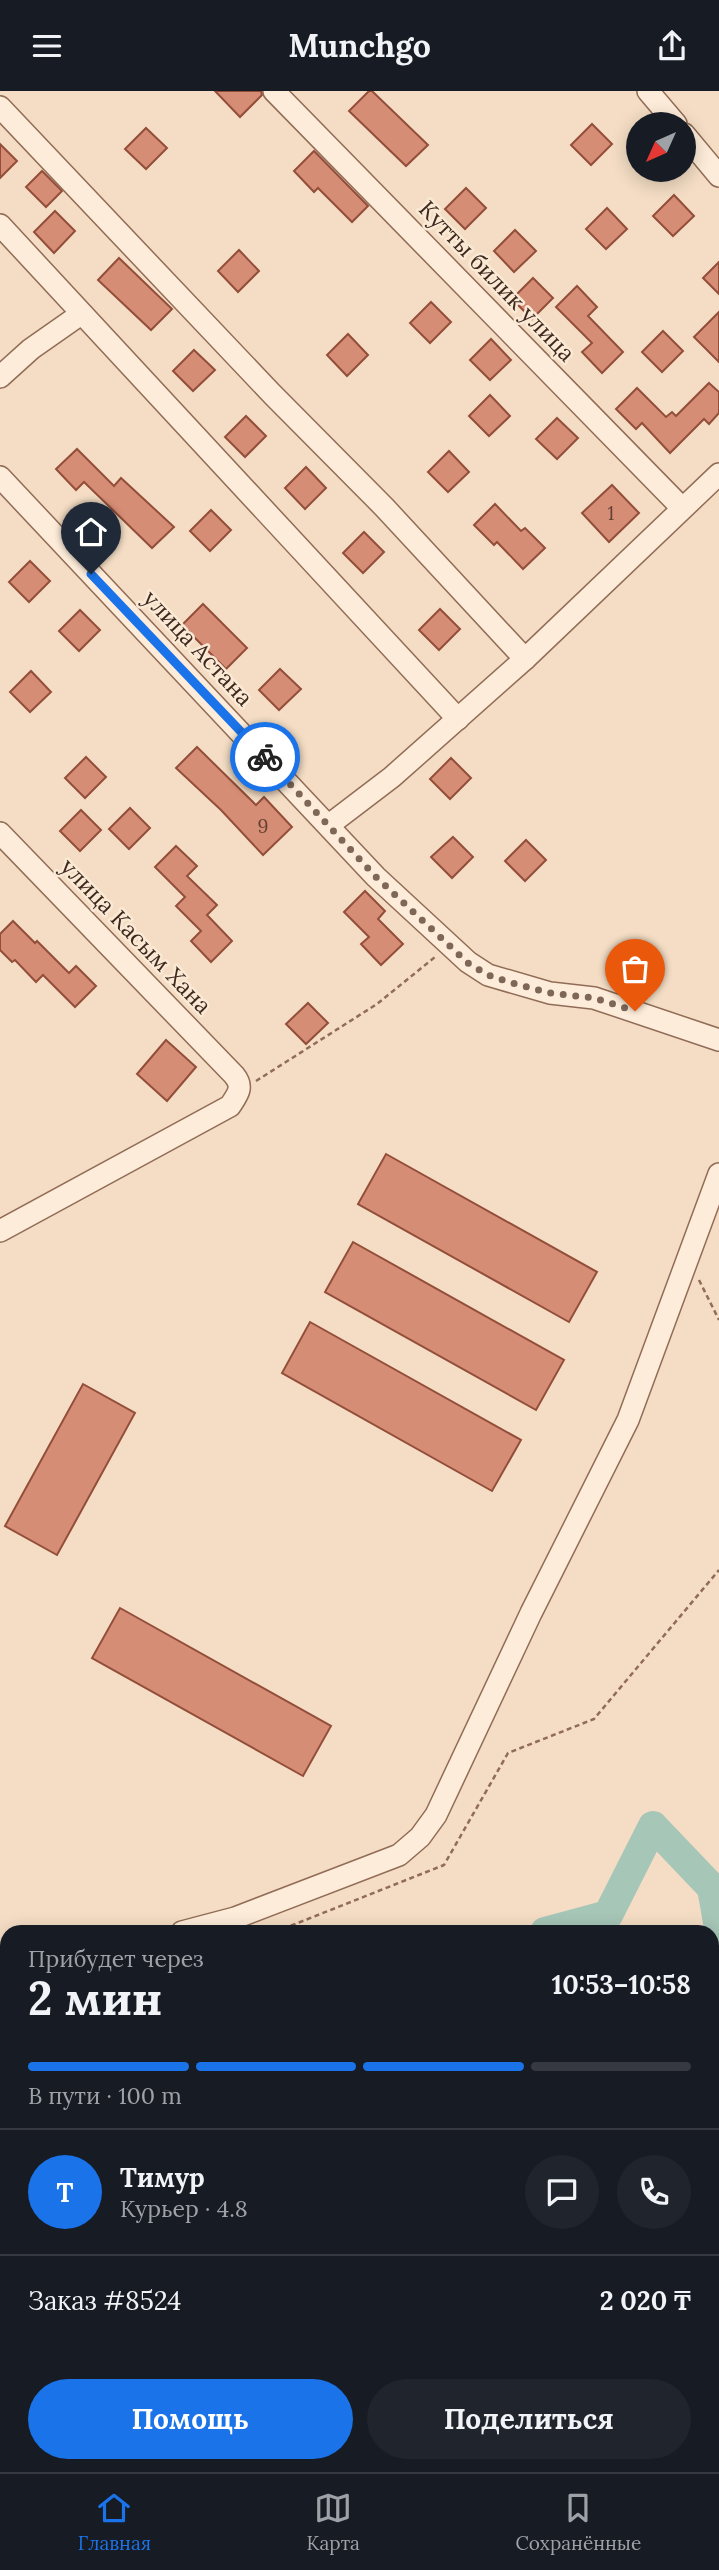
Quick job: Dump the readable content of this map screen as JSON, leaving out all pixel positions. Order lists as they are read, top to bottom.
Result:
{
  "streets": {
    "street": ["Кутты билик улица", "улица Астана", "улица Касым Хана"]
  },
  "house_numbers": ["1", "9"],
  "north": "bottom left",
  "page": {
    "header": "Munchgo",
    "heading": ["2 мин", "Прибудет через", "10:53–10:58"],
    "panel": [
      "Тимур",
      "Курьер · 4.8",
      "Заказ #8524",
      "2 020 ₸"
    ],
    "bar": "В пути · 100 m",
    "round": "Т",
    "buttons": ["Помощь", "Поделиться"],
    "tabs": ["Главная", "Карта", "Сохранённые"]
  }
}
